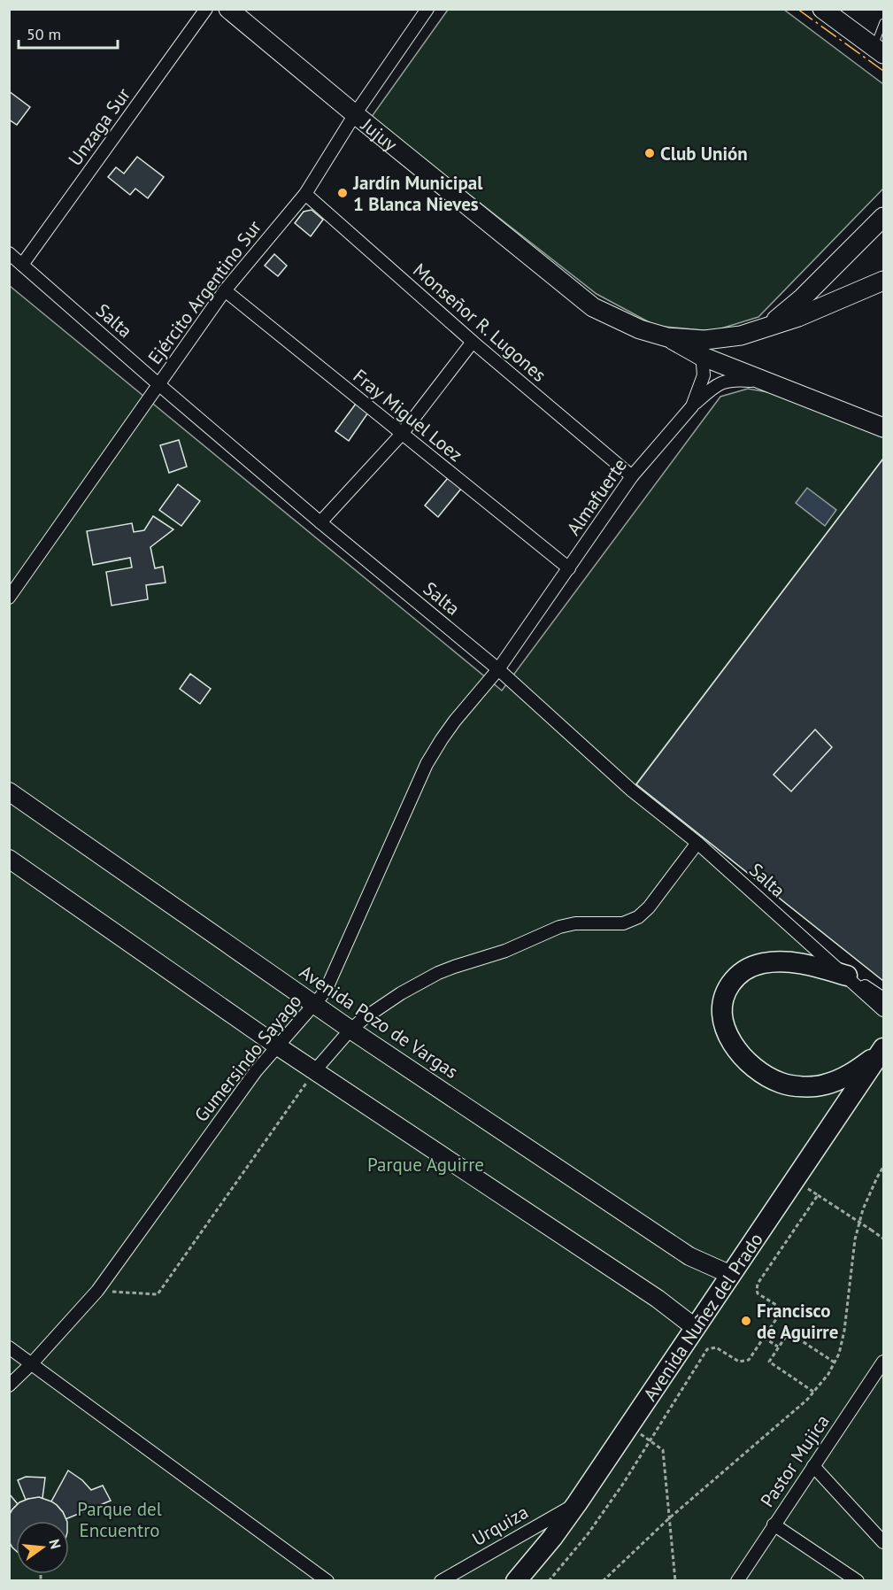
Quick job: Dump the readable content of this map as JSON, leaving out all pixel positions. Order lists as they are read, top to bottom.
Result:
{
  "streets": {
    "highway": ["Avenida Nuñez del Prado"],
    "main road": ["Jujuy", "Avenida Pozo de Vargas"],
    "street": [
      "Unzaga Sur",
      "Ejército Argentino Sur",
      "Salta",
      "Monseñor R. Lugones",
      "Fray Miguel Loez",
      "Almafuerte",
      "Gumersindo Sayago",
      "Pastor Mujica",
      "Urquiza"
    ]
  },
  "crossings": [
    ["Unzaga Sur", "Salta"],
    ["Jujuy", "Ejército Argentino Sur"],
    ["Jujuy", "Almafuerte"],
    ["Ejército Argentino Sur", "Salta"],
    ["Ejército Argentino Sur", "Monseñor R. Lugones"],
    ["Ejército Argentino Sur", "Fray Miguel Loez"],
    ["Salta", "Almafuerte"],
    ["Salta", "Gumersindo Sayago"],
    ["Monseñor R. Lugones", "Almafuerte"],
    ["Fray Miguel Loez", "Almafuerte"],
    ["Almafuerte", "Gumersindo Sayago"],
    ["Avenida Pozo de Vargas", "Gumersindo Sayago"],
    ["Avenida Pozo de Vargas", "Avenida Nuñez del Prado"],
    ["Avenida Nuñez del Prado", "Urquiza"]
  ],
  "parks": ["Parque Aguirre", "Parque del Encuentro"],
  "places": ["Club Unión", "Jardín Municipal 1 Blanca Nieves", "Francisco de Aguirre"],
  "scale_bar": "50 m",
  "north": "right"
}
